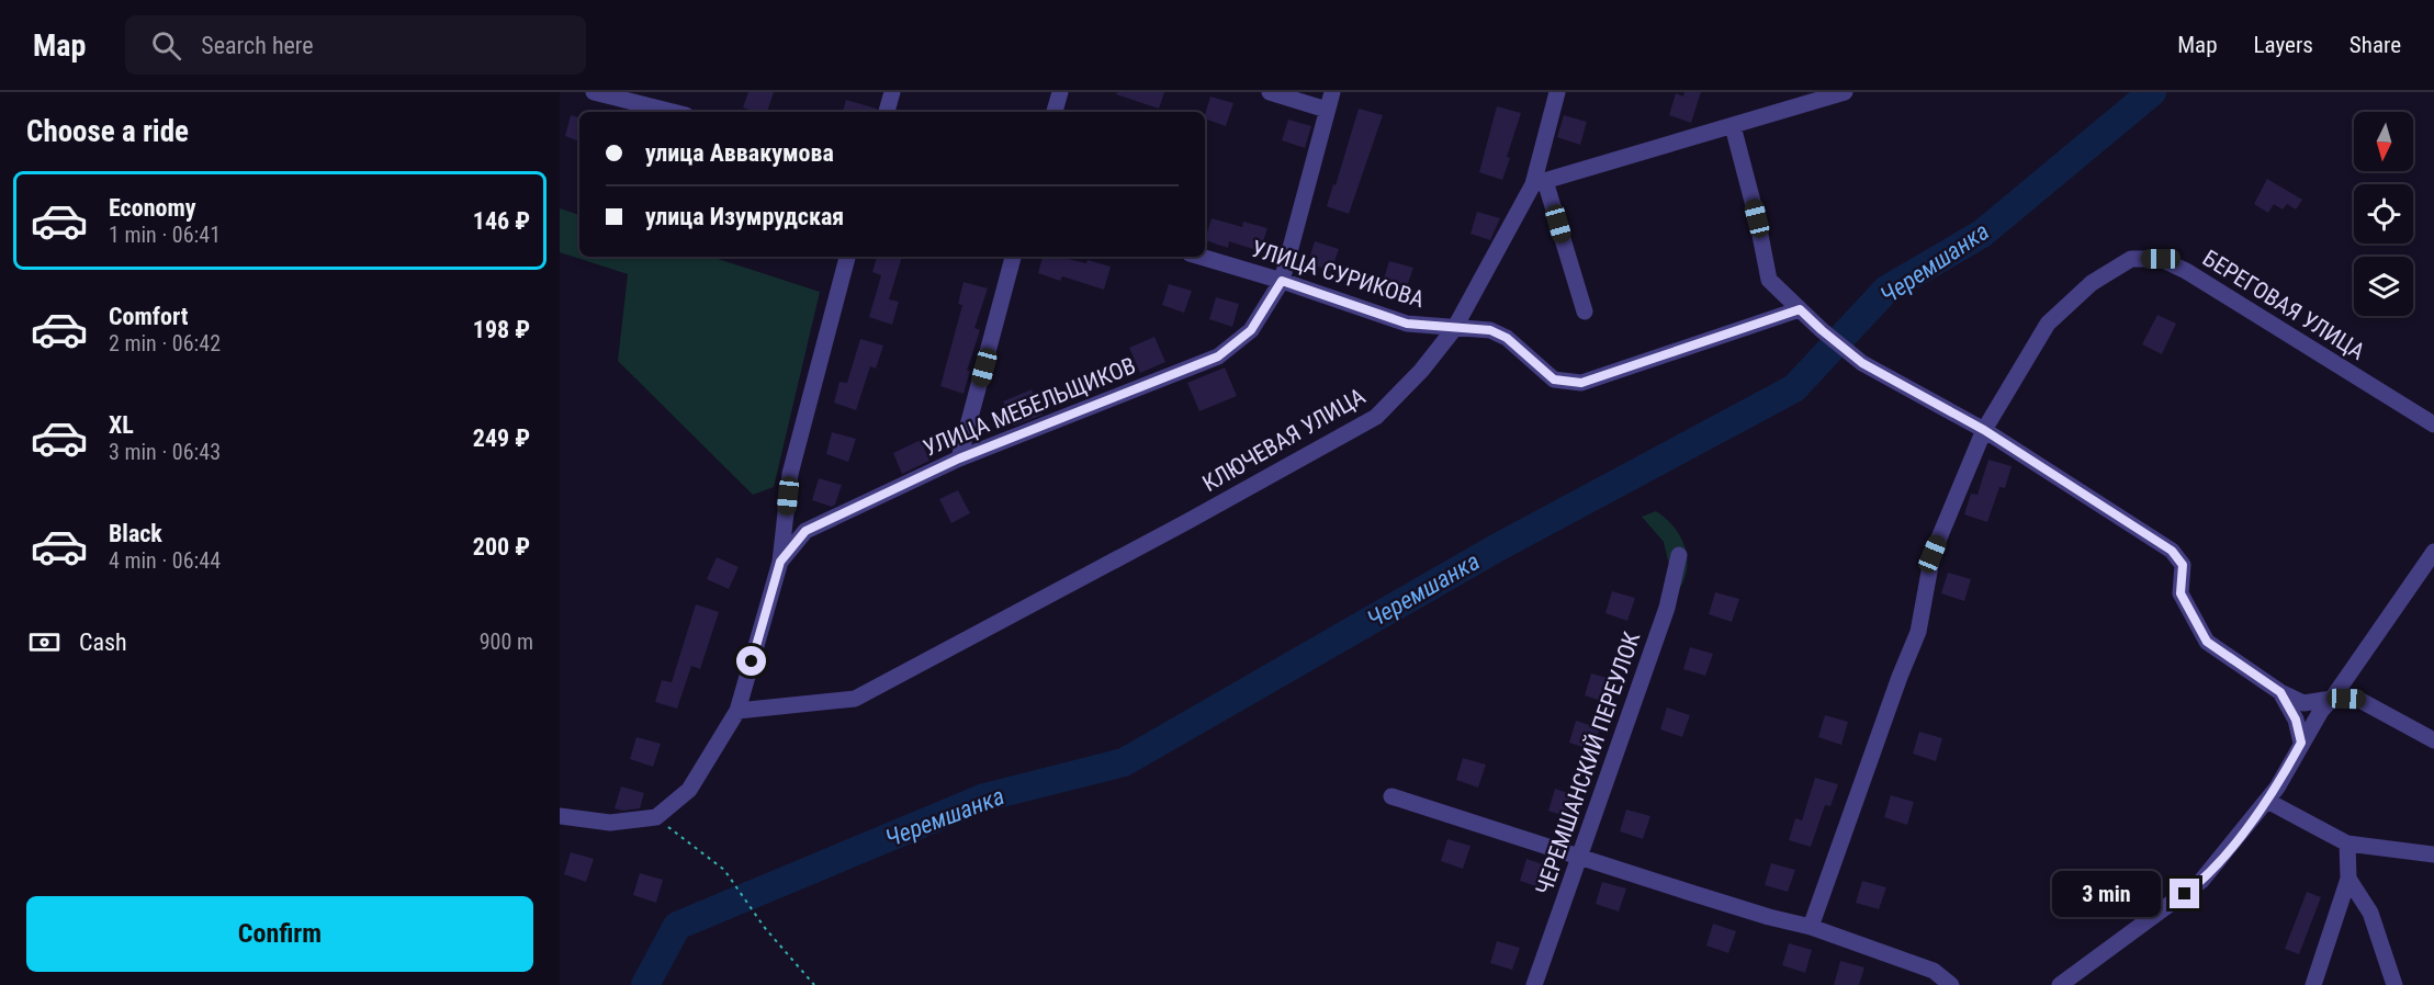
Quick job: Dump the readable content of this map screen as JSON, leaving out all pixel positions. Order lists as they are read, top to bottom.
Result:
{
  "streets": {
    "street": [
      "УЛИЦА СУРИКОВА",
      "БЕРЕГОВАЯ УЛИЦА",
      "УЛИЦА МЕБЕЛЬЩИКОВ",
      "КЛЮЧЕВАЯ УЛИЦА",
      "ЧЕРЕМШАНСКИЙ ПЕРЕУЛОК"
    ]
  },
  "crossings": [
    ["УЛИЦА СУРИКОВА", "УЛИЦА МЕБЕЛЬЩИКОВ"],
    ["УЛИЦА СУРИКОВА", "КЛЮЧЕВАЯ УЛИЦА"]
  ],
  "water": ["Черемшанка"],
  "north": "bottom",
  "page": {
    "header": "Map",
    "search": "Search here",
    "nav": ["Map", "Layers", "Share"],
    "heading": "Choose a ride",
    "banner": ["улица Аввакумова", "улица Изумрудская"],
    "list": [
      {
        "name": "Economy",
        "note": "1 min · 06:41",
        "value": "146 ₽"
      },
      {
        "name": "Comfort",
        "note": "2 min · 06:42",
        "value": "198 ₽"
      },
      {
        "name": "XL",
        "note": "3 min · 06:43",
        "value": "249 ₽"
      },
      {
        "name": "Black",
        "note": "4 min · 06:44",
        "value": "200 ₽"
      }
    ],
    "pay": ["Cash", "900 m"],
    "bubble": "3 min",
    "buttons": "Confirm"
  }
}
